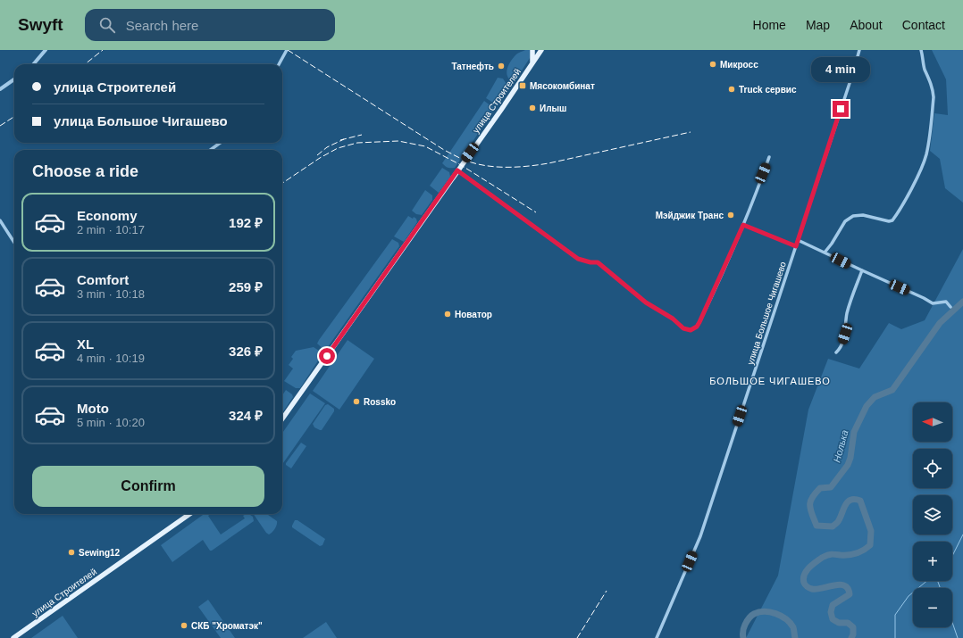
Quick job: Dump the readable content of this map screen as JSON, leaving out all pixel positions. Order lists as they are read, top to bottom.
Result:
{
  "streets": {
    "main road": ["улица Строителей"],
    "street": ["улица Большое Чигашево"]
  },
  "districts": ["БОЛЬШОЕ ЧИГАШЕВО"],
  "water": ["Нолька"],
  "places": {
    "other": [
      "Микросс",
      "Татнефть",
      "Truck сервис",
      "Илыш",
      "Мэйджик Транс",
      "Новатор",
      "Rossko",
      "Sewing12",
      "СКБ \"Хроматэк\""
    ],
    "transit": ["Мясокомбинат"]
  },
  "north": "left",
  "page": {
    "header": "Swyft",
    "search": "Search here",
    "nav": [
      "Home",
      "Map",
      "About",
      "Contact"
    ],
    "bubble": "4 min",
    "banner": ["улица Строителей", "улица Большое Чигашево"],
    "heading": "Choose a ride",
    "list": [
      {
        "name": "Economy",
        "note": "2 min · 10:17",
        "value": "192 ₽"
      },
      {
        "name": "Comfort",
        "note": "3 min · 10:18",
        "value": "259 ₽"
      },
      {
        "name": "XL",
        "note": "4 min · 10:19",
        "value": "326 ₽"
      },
      {
        "name": "Moto",
        "note": "5 min · 10:20",
        "value": "324 ₽"
      }
    ],
    "map_buttons": ["+", "−"],
    "buttons": "Confirm"
  }
}
